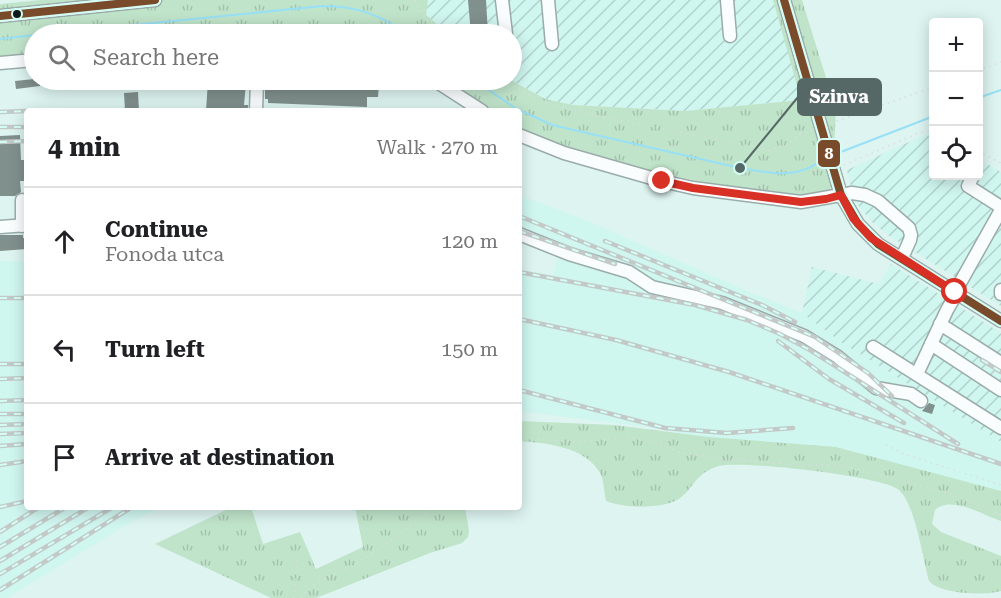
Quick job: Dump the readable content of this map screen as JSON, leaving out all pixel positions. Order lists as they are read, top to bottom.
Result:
{
  "places": ["Szinva"],
  "lines": ["transit line 8"],
  "page": {
    "map_buttons": ["+", "−"],
    "search": "Search here",
    "heading": ["4 min", "Walk · 270 m"],
    "list": [
      ["Continue", "Fonoda utca", "120 m"],
      ["Turn left", "150 m"],
      "Arrive at destination"
    ]
  }
}
